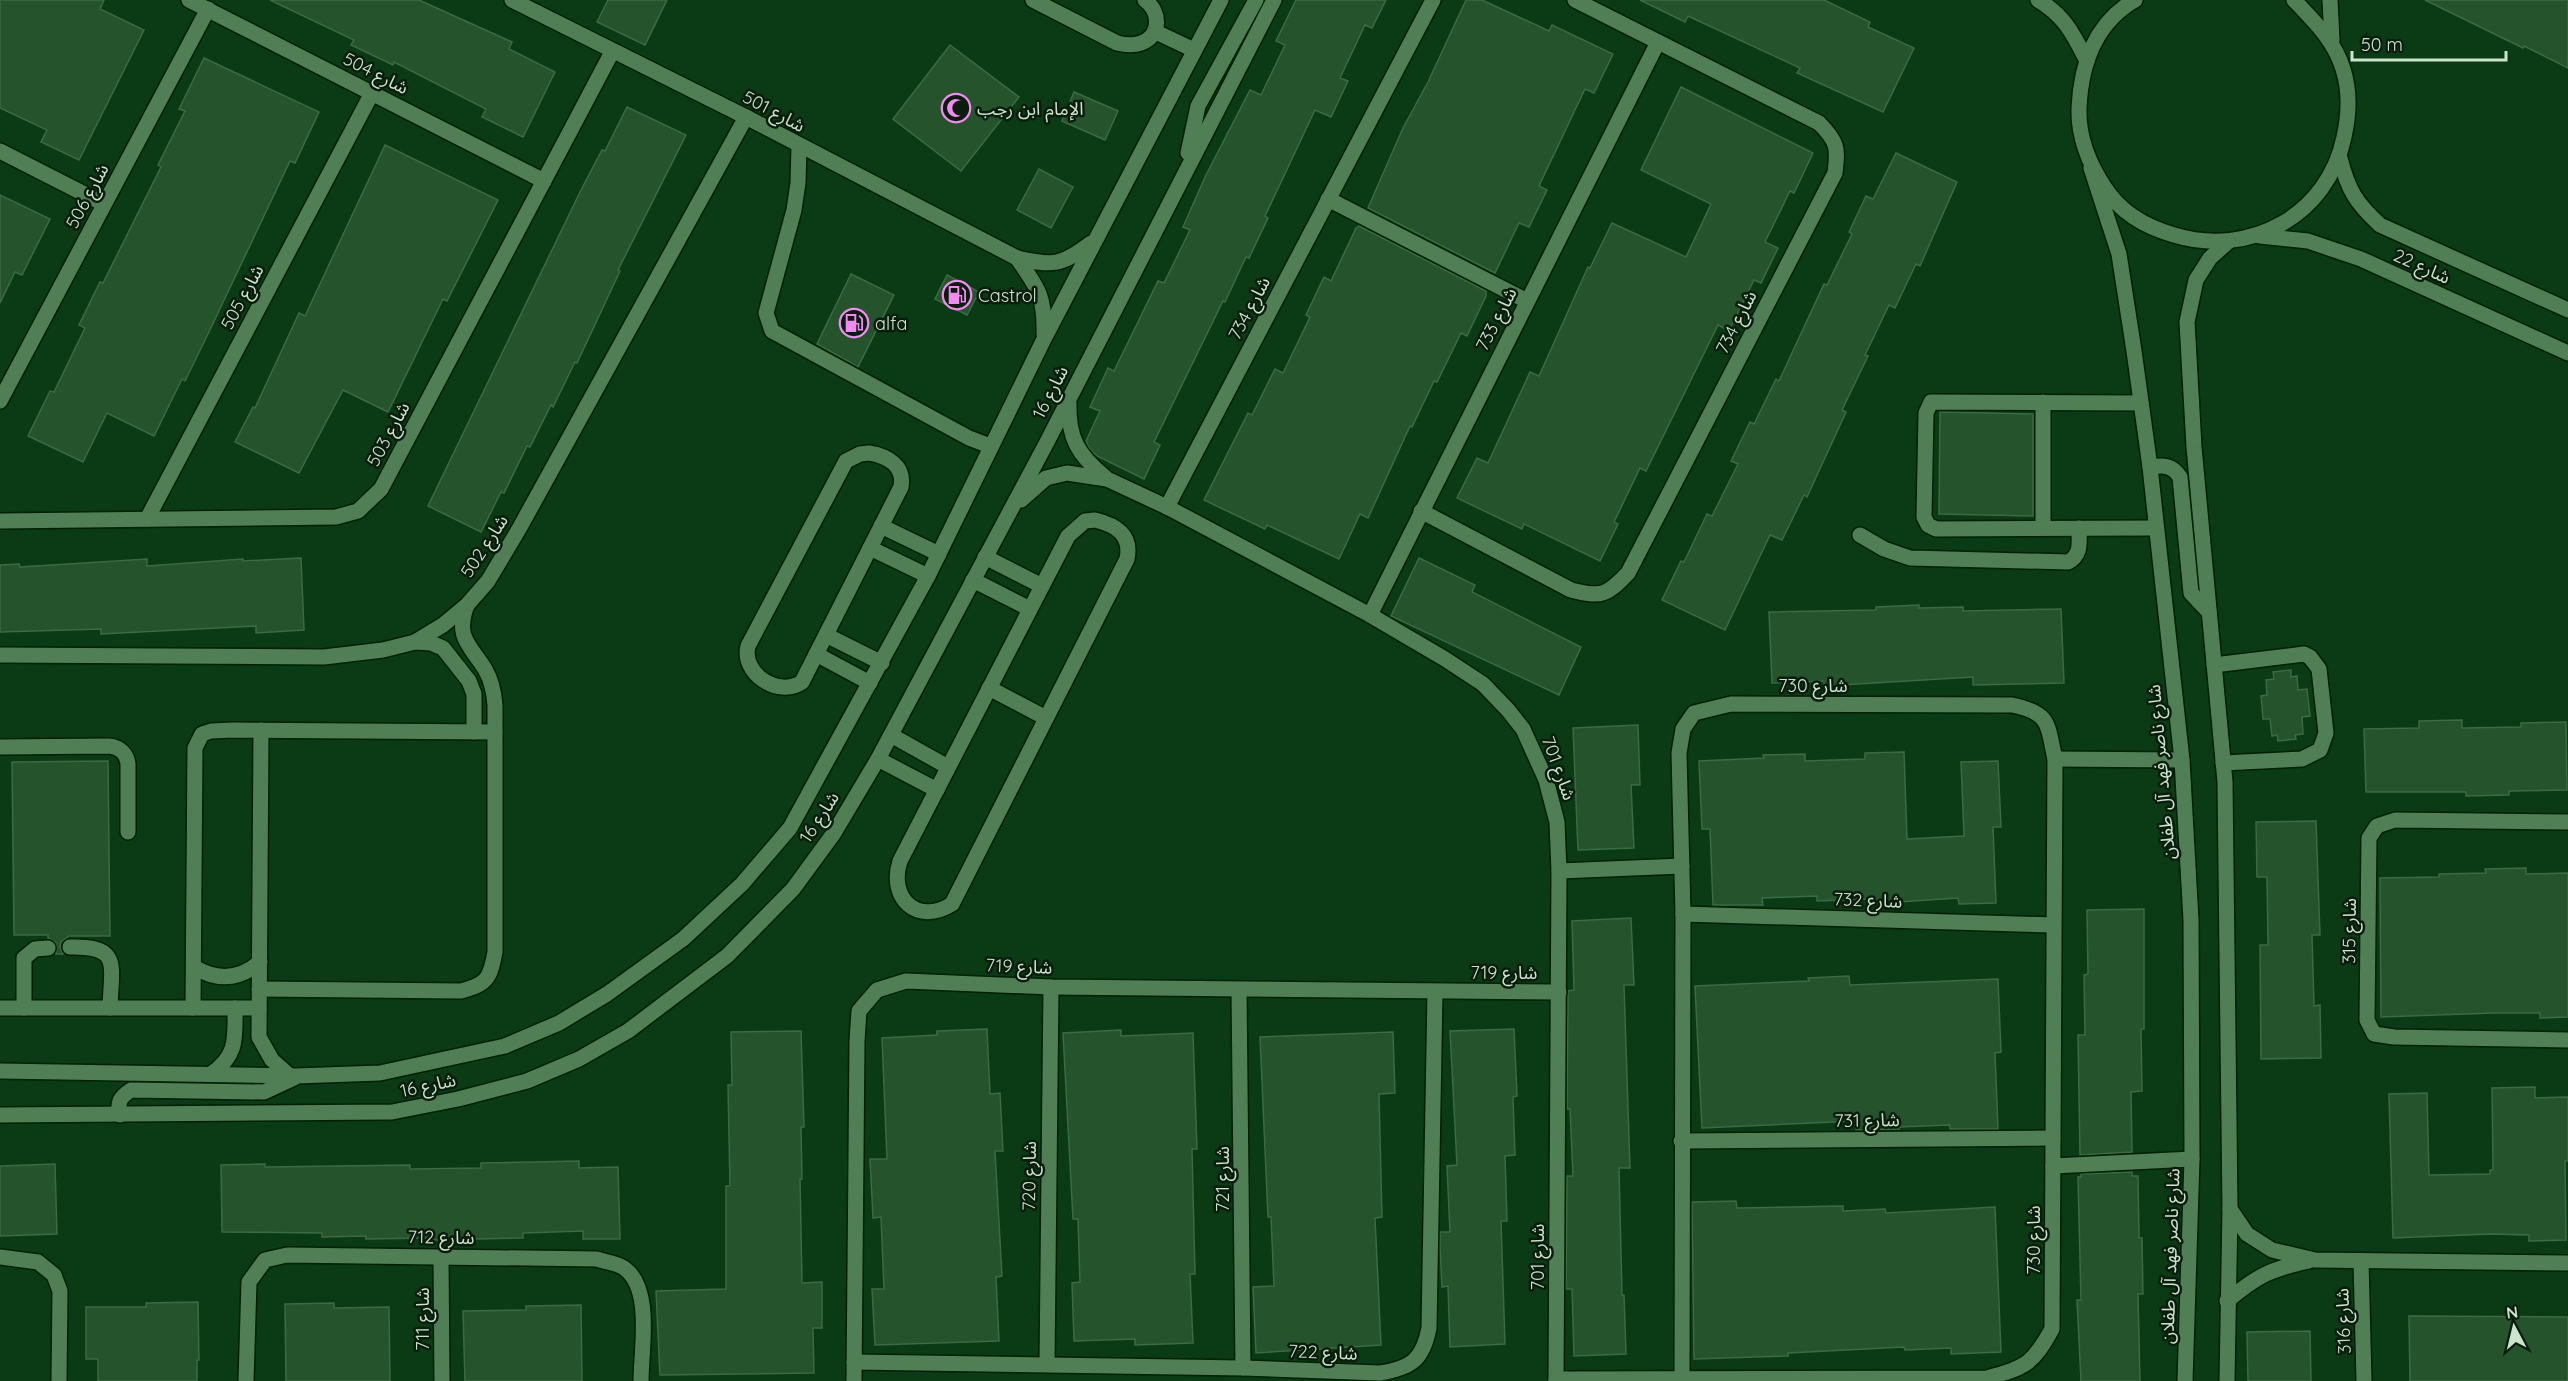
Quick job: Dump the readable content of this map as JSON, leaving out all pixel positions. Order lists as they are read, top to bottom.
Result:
{
  "streets": {
    "street": [
      "شارع 504",
      "شارع 501",
      "شارع 506",
      "شارع 22",
      "شارع 505",
      "شارع 734",
      "شارع 733",
      "شارع 16",
      "شارع 503",
      "شارع 502",
      "شارع 730",
      "شارع 701",
      "شارع ناصر فهد آل طفلان",
      "شارع 732",
      "شارع 315",
      "شارع 719",
      "شارع 731",
      "شارع 720",
      "شارع 721",
      "شارع 712",
      "شارع 711",
      "شارع 316",
      "شارع 722"
    ]
  },
  "crossings": [
    ["شارع 504", "شارع 506"],
    ["شارع 504", "شارع 505"],
    ["شارع 504", "شارع 503"],
    ["شارع 501", "شارع 16"],
    ["شارع 501", "شارع 503"],
    ["شارع 501", "شارع 502"],
    ["شارع 505", "شارع 503"],
    ["شارع 734", "شارع 733"],
    ["شارع 734", "شارع 701"],
    ["شارع 733", "شارع 701"],
    ["شارع 16", "شارع 701"],
    ["شارع 730", "شارع 701"],
    ["شارع 730", "شارع 732"],
    ["شارع 730", "شارع 731"],
    ["شارع 701", "شارع 719"],
    ["شارع 719", "شارع 720"],
    ["شارع 719", "شارع 721"],
    ["شارع 719", "شارع 722"],
    ["شارع 720", "شارع 722"],
    ["شارع 721", "شارع 722"],
    ["شارع 712", "شارع 711"]
  ],
  "places": {
    "mosque": ["الإمام ابن رجب"],
    "fuel station": ["Castrol", "alfa"]
  },
  "scale_bar": "50 m",
  "north": "top"
}
